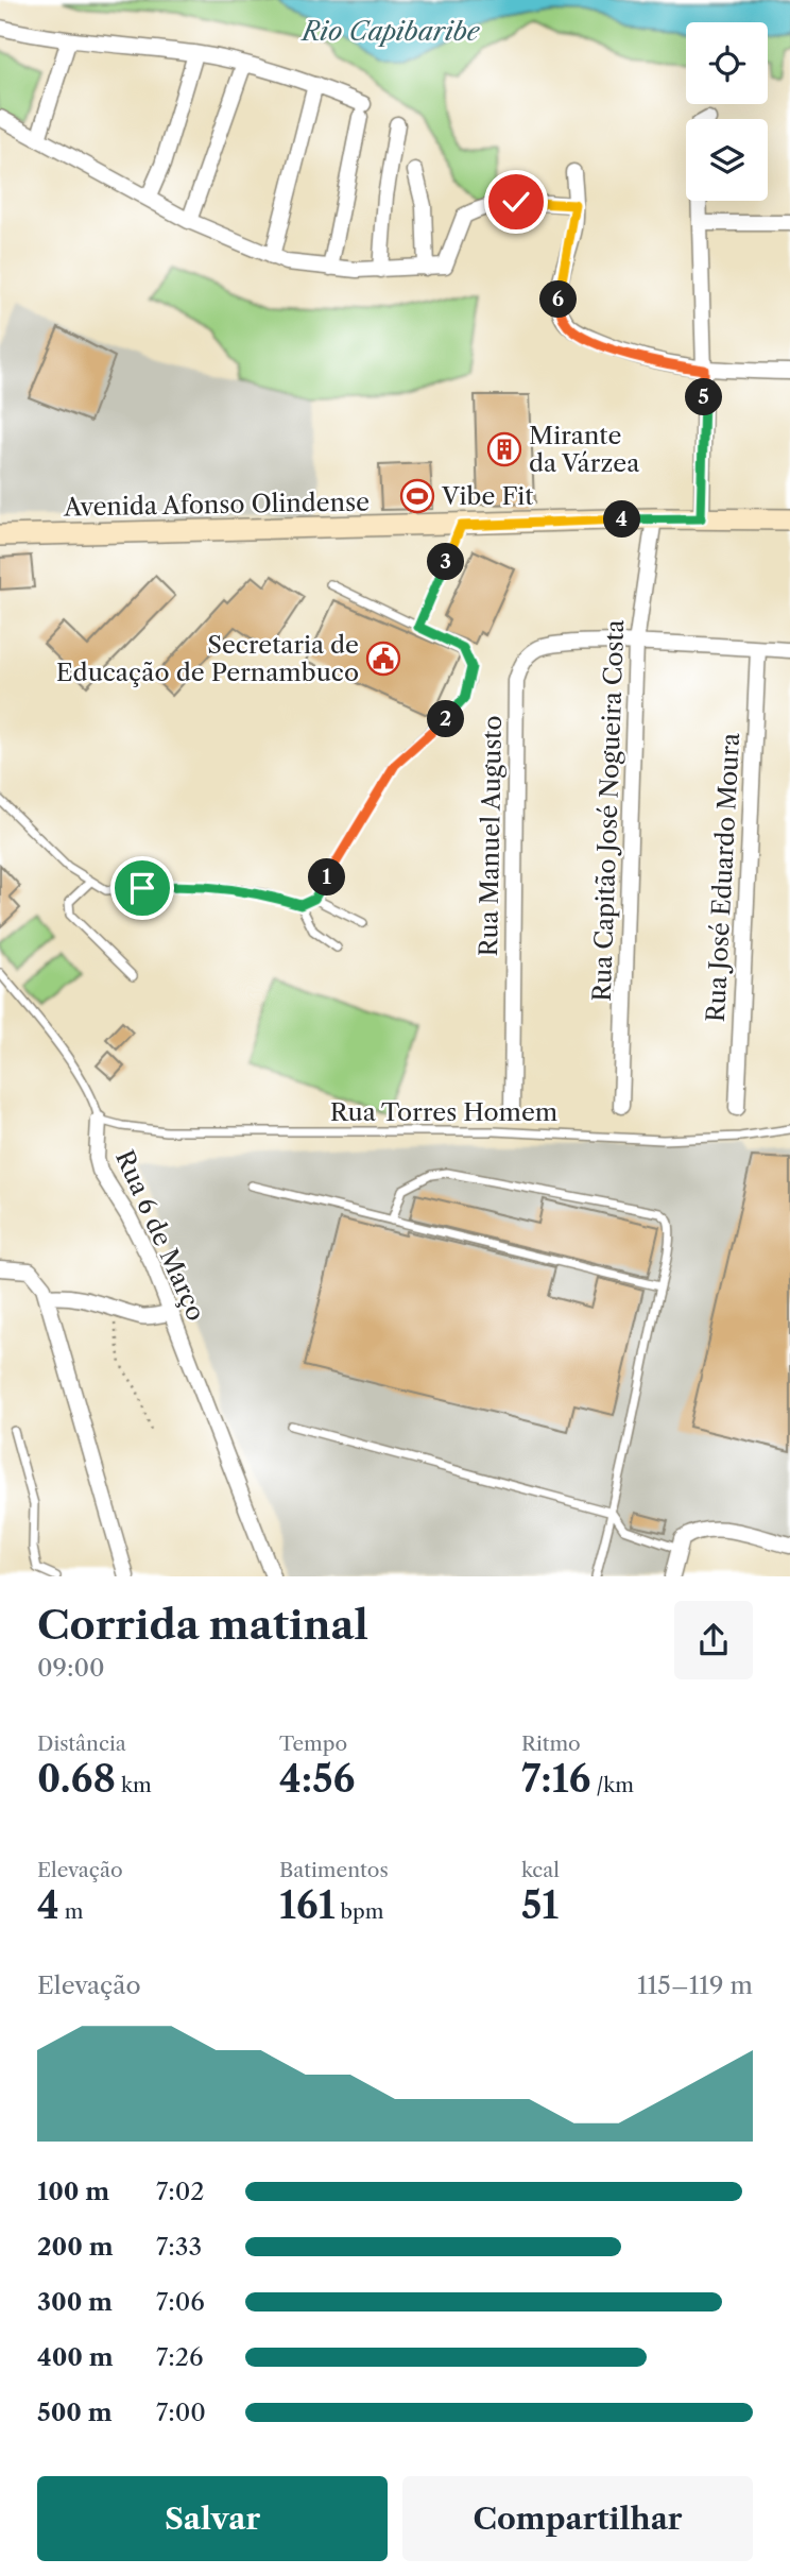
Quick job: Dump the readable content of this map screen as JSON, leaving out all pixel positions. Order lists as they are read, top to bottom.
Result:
{
  "streets": {
    "main road": ["Avenida Afonso Olindense"],
    "street": [
      "Rua Capitão José Nogueira Costa",
      "Rua Manuel Augusto",
      "Rua José Eduardo Moura",
      "Rua 6 de Março"
    ],
    "lane": ["Rua Torres Homem"]
  },
  "crossings": [
    ["Avenida Afonso Olindense", "Rua Capitão José Nogueira Costa"],
    ["Rua Capitão José Nogueira Costa", "Rua Manuel Augusto"],
    ["Rua Manuel Augusto", "Rua José Eduardo Moura"],
    ["Rua Torres Homem", "Rua 6 de Março"]
  ],
  "water": ["Rio Capibaribe"],
  "places": {
    "building": ["Mirante da Várzea"],
    "sports": ["Vibe Fit"],
    "public building": ["Secretaria de Educação de Pernambuco"]
  },
  "page": {
    "pins": [
      "6",
      "5",
      "4",
      "3",
      "2",
      "1"
    ],
    "heading": ["Corrida matinal", "09:00"],
    "stats": [
      ["Distância", "0.68 km"],
      ["Tempo", "4:56"],
      ["Ritmo", "7:16 /km"],
      ["Elevação", "4 m"],
      ["Batimentos", "161 bpm"],
      ["kcal", "51"]
    ],
    "chart": ["Elevação", "115–119 m"],
    "list": [
      {
        "name": "100 m",
        "note": "7:02"
      },
      {
        "name": "200 m",
        "note": "7:33"
      },
      {
        "name": "300 m",
        "note": "7:06"
      },
      {
        "name": "400 m",
        "note": "7:26"
      },
      {
        "name": "500 m",
        "note": "7:00"
      }
    ],
    "buttons": ["Salvar", "Compartilhar"]
  }
}
